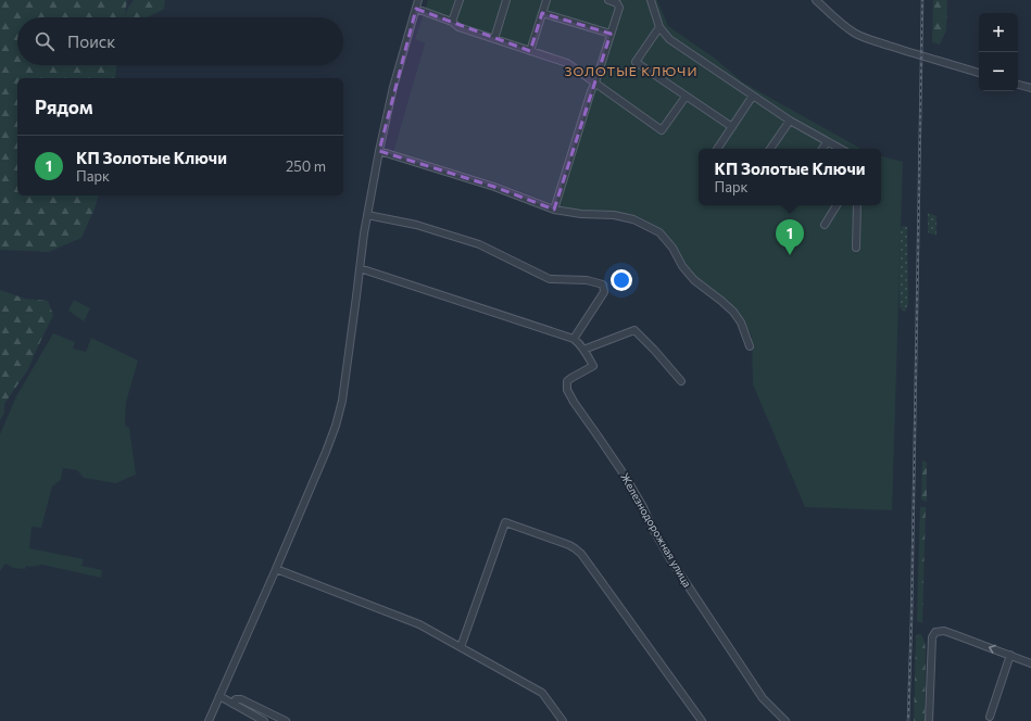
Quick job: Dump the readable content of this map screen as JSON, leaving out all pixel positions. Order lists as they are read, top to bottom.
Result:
{
  "streets": {
    "street": ["Железнодорожная улица"]
  },
  "districts": ["ЗОЛОТЫЕ КЛЮЧИ"],
  "page": {
    "map_buttons": ["+", "−"],
    "search": "Поиск",
    "heading": "Рядом",
    "list": [
      {
        "mark": "1",
        "name": "КП Золотые Ключи",
        "note": "Парк",
        "value": "250 m"
      }
    ],
    "popup": ["КП Золотые Ключи", "Парк"],
    "pins": "1"
  }
}
